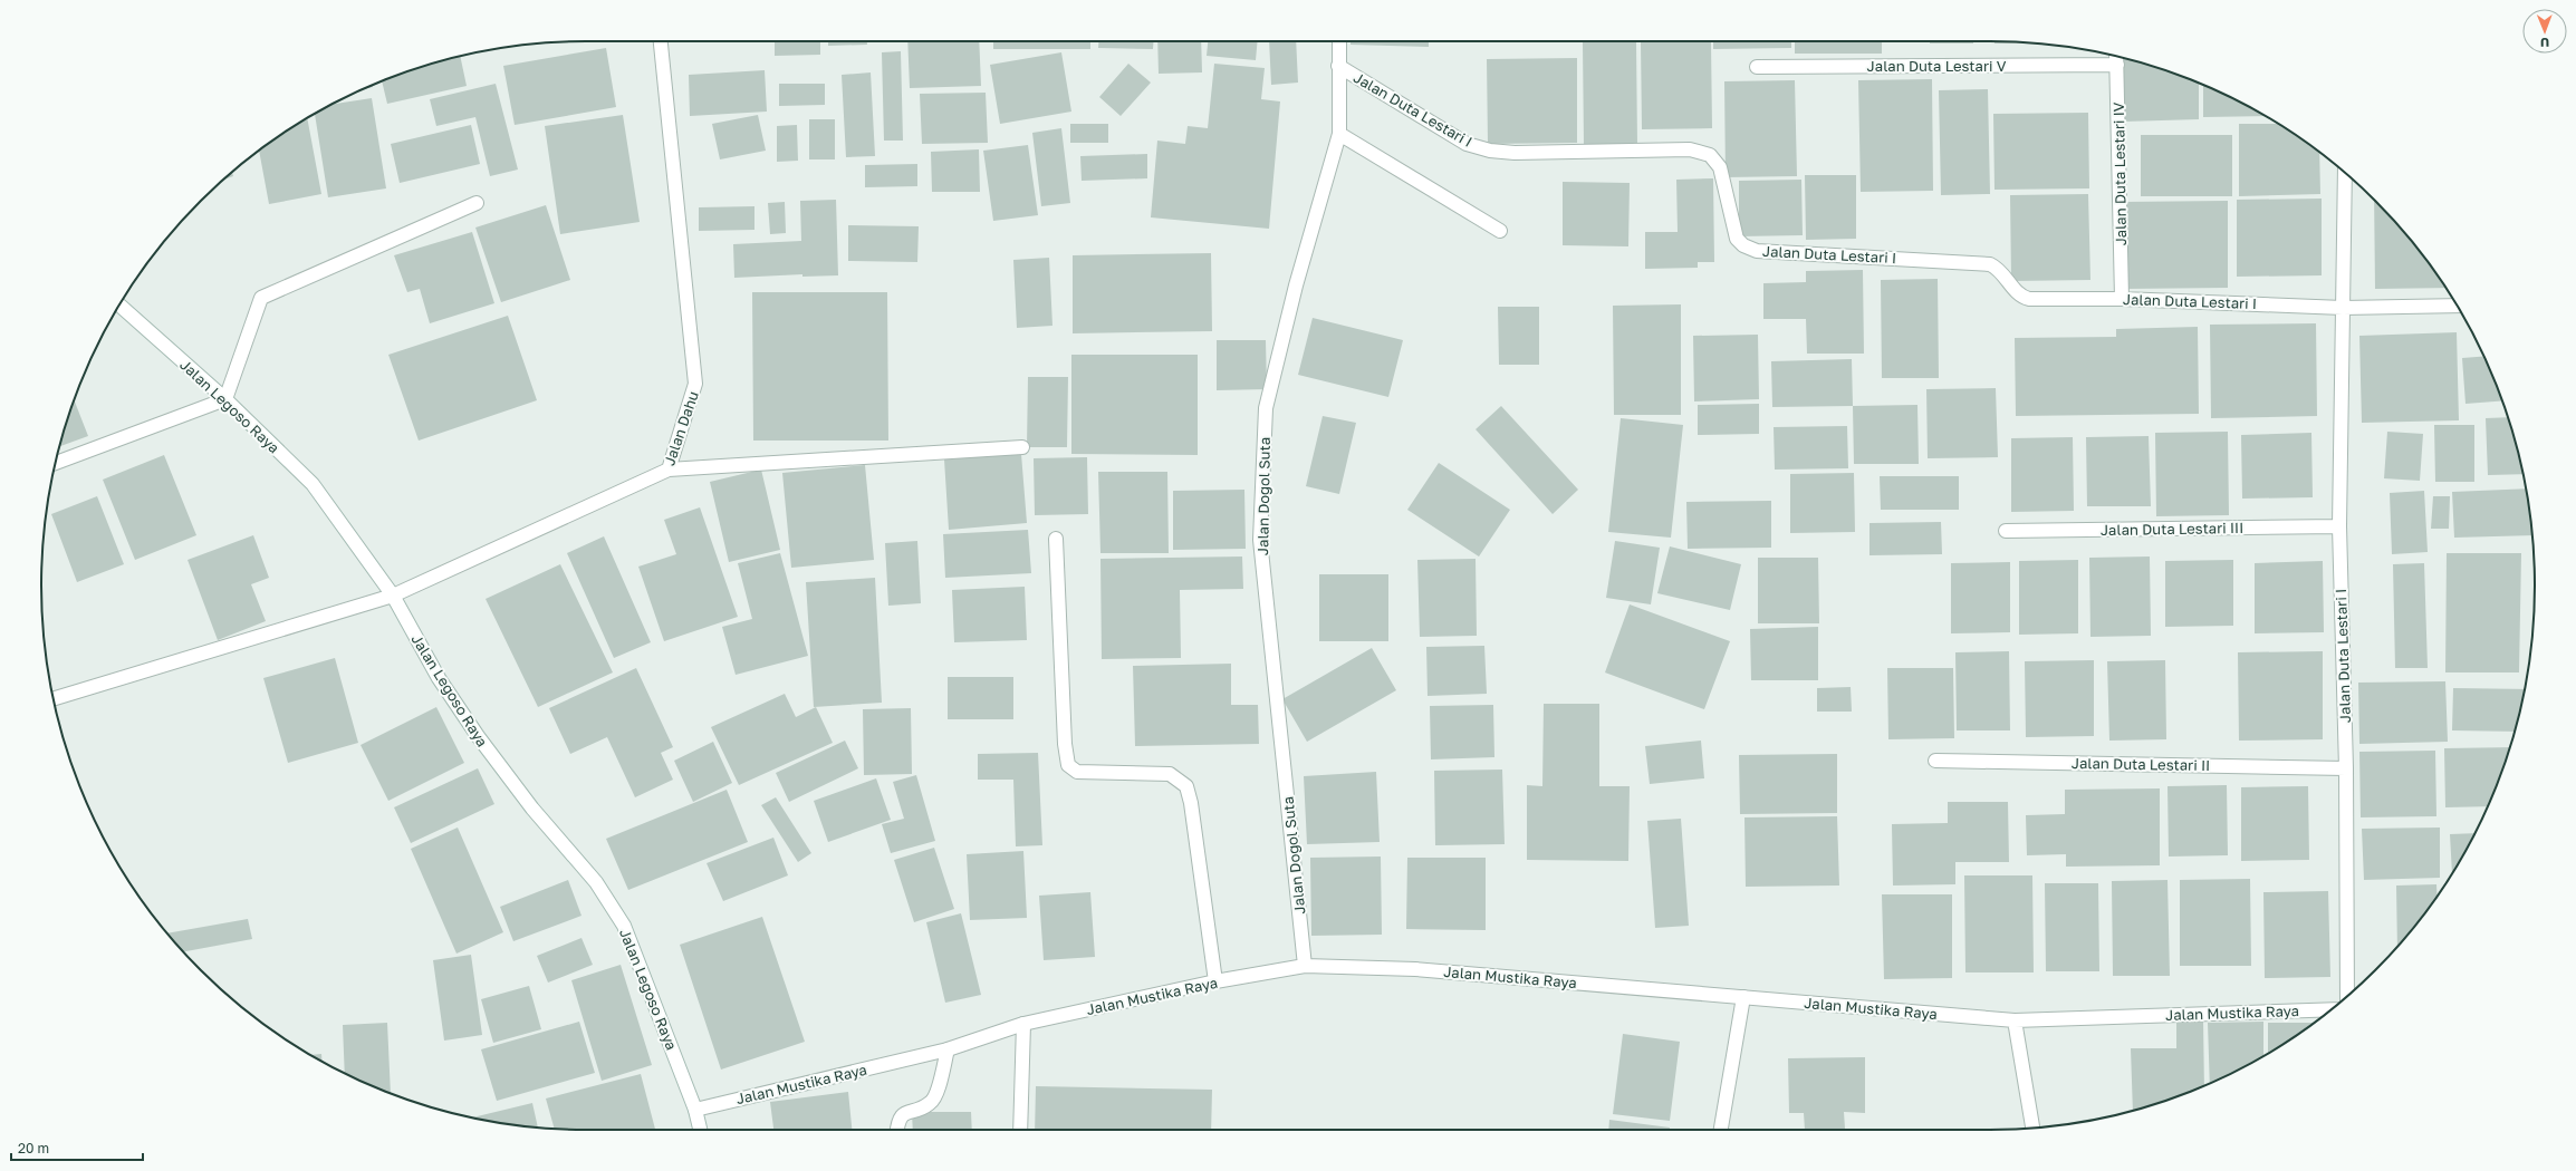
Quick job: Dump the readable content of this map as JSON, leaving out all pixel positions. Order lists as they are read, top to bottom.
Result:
{
  "streets": {
    "street": [
      "Jalan Duta Lestari V",
      "Jalan Duta Lestari I",
      "Jalan Duta Lestari IV",
      "Jalan Legoso Raya",
      "Jalan Dahu",
      "Jalan Dogol Suta",
      "Jalan Duta Lestari III",
      "Jalan Duta Lestari II",
      "Jalan Mustika Raya"
    ]
  },
  "crossings": [
    ["Jalan Duta Lestari V", "Jalan Duta Lestari IV"],
    ["Jalan Duta Lestari I", "Jalan Duta Lestari IV"],
    ["Jalan Duta Lestari I", "Jalan Dogol Suta"],
    ["Jalan Duta Lestari I", "Jalan Duta Lestari III"],
    ["Jalan Duta Lestari I", "Jalan Duta Lestari II"],
    ["Jalan Legoso Raya", "Jalan Dahu"],
    ["Jalan Legoso Raya", "Jalan Mustika Raya"],
    ["Jalan Dogol Suta", "Jalan Mustika Raya"]
  ],
  "scale_bar": "20 m",
  "north": "bottom"
}
